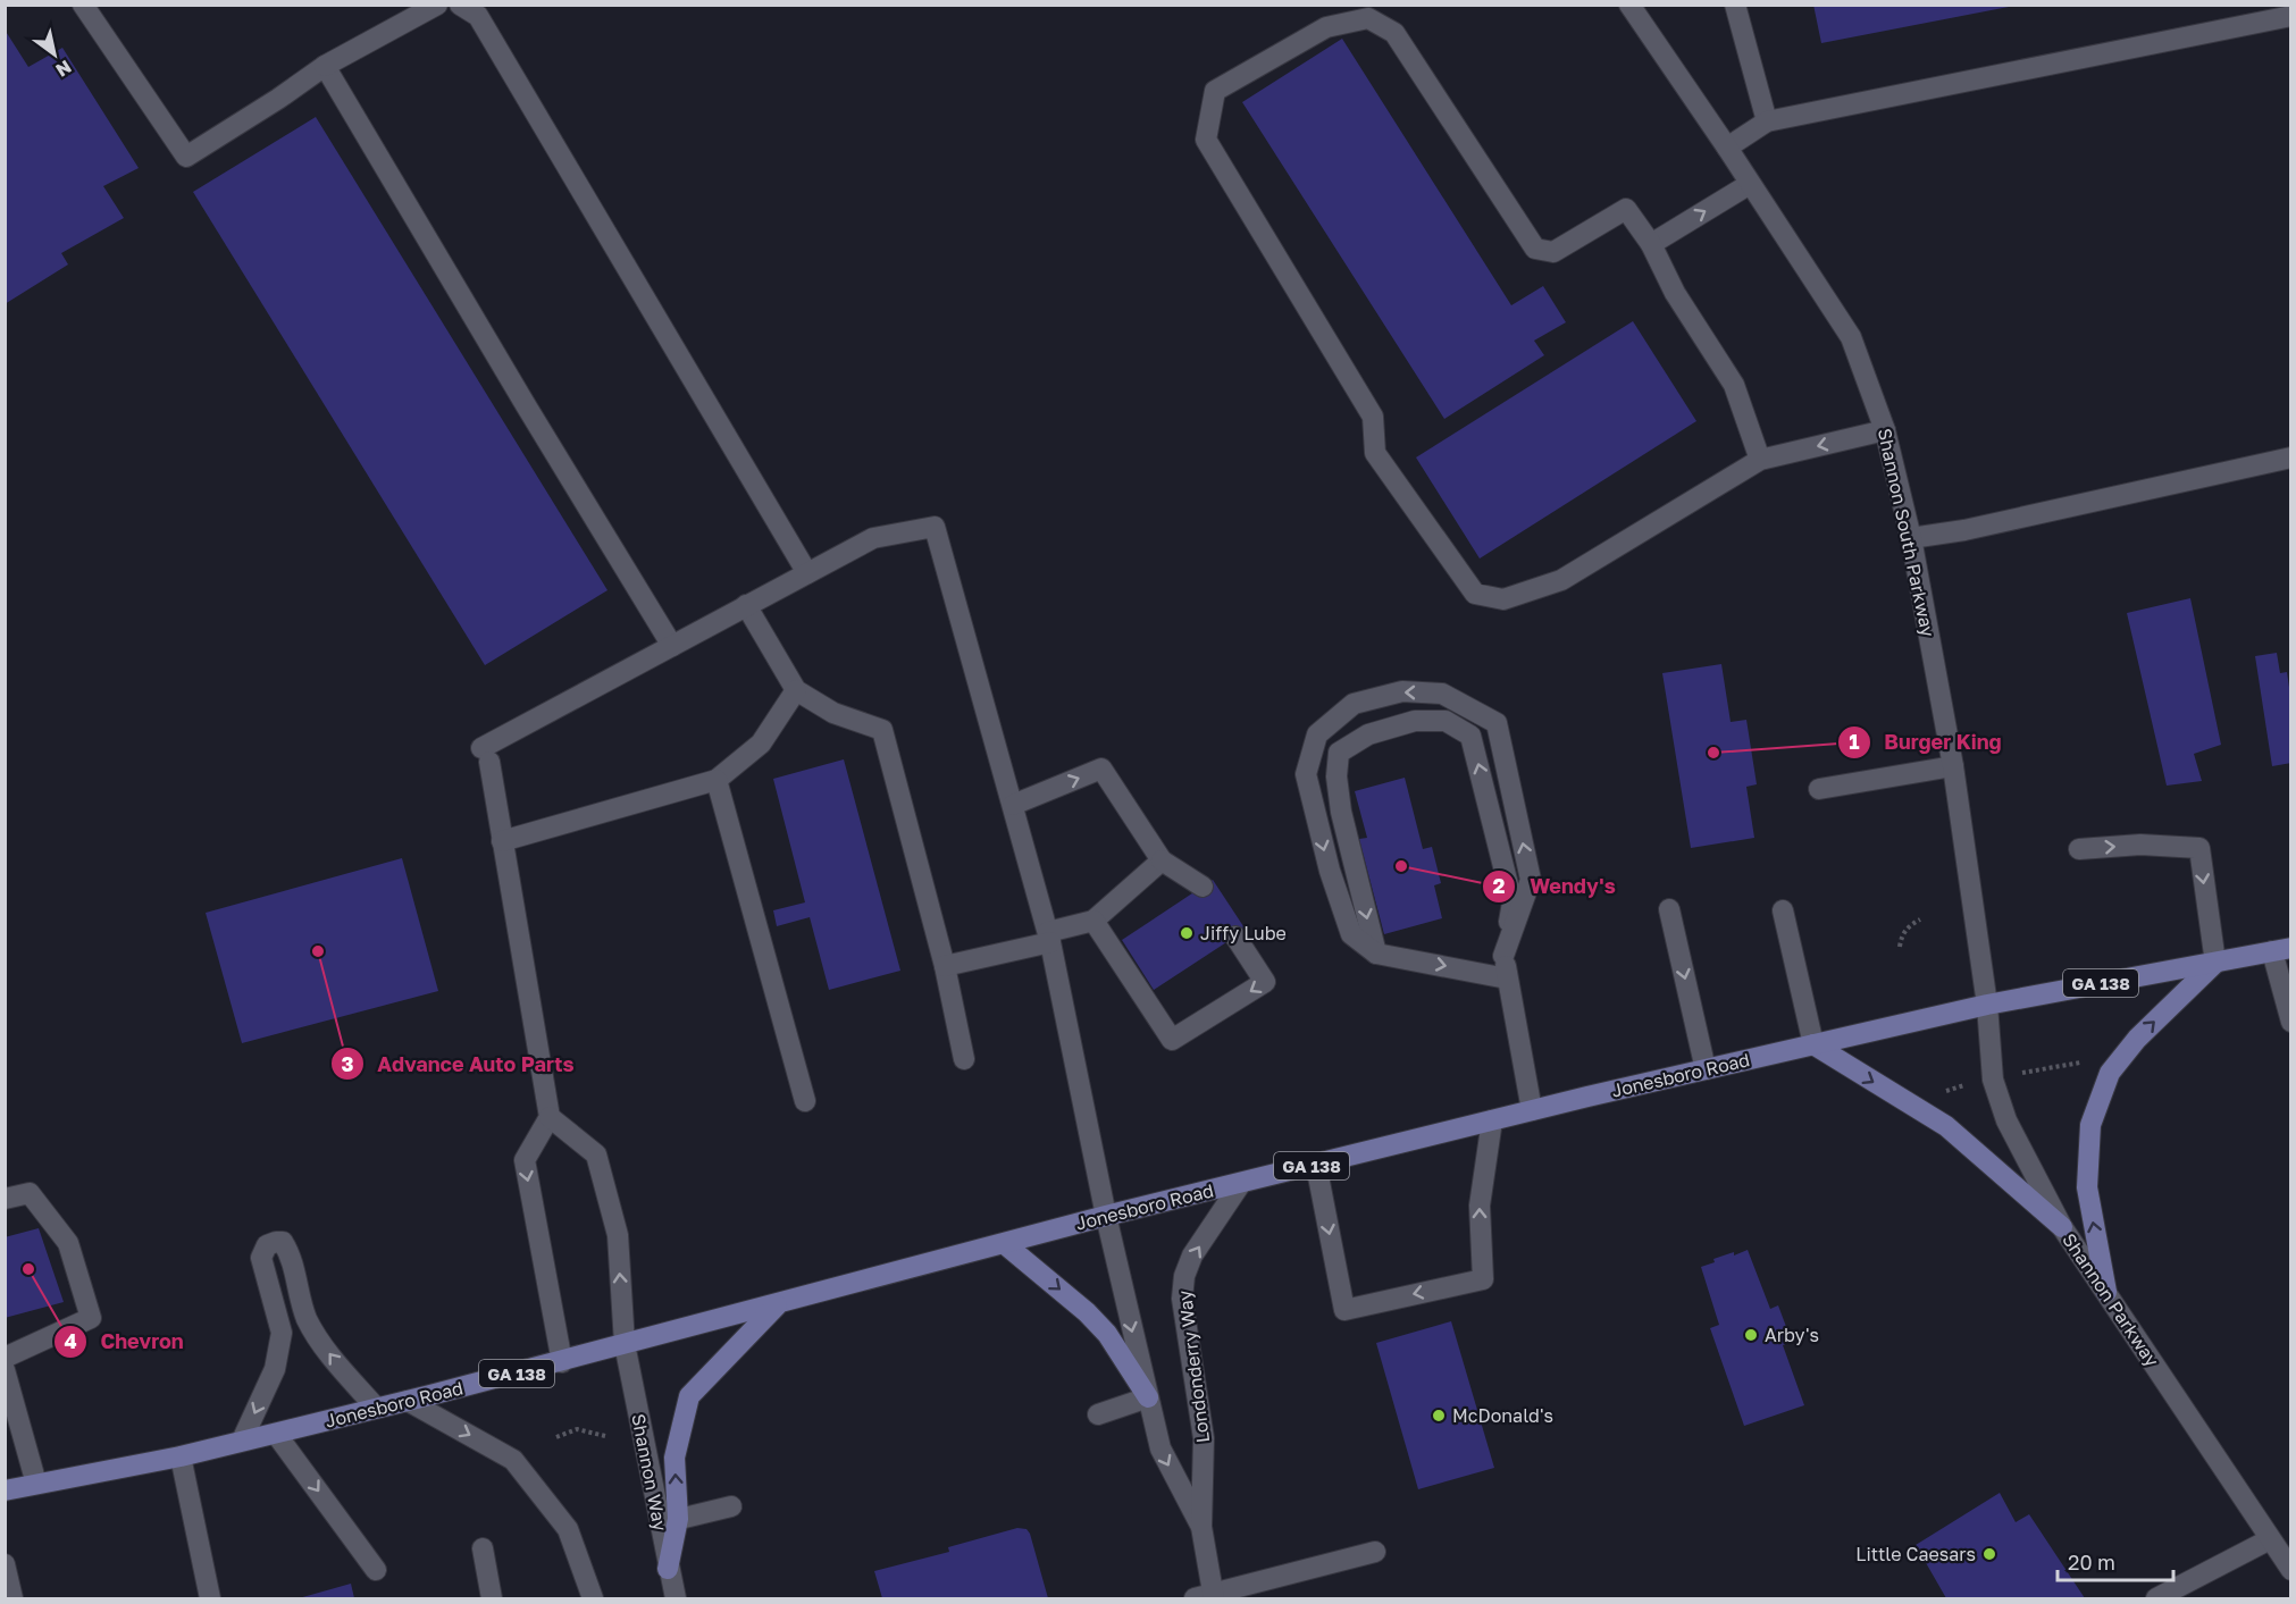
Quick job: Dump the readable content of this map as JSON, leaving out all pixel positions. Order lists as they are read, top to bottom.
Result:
{
  "streets": {
    "main road": ["GA 138", "Jonesboro Road"],
    "street": [
      "Shannon South Parkway",
      "Shannon Parkway",
      "Londonderry Way",
      "Shannon Way"
    ]
  },
  "crossings": [
    ["Shannon South Parkway", "Jonesboro Road"],
    ["Shannon South Parkway", "Shannon Parkway"],
    ["Jonesboro Road", "Shannon Parkway"],
    ["Jonesboro Road", "Londonderry Way"],
    ["Jonesboro Road", "Shannon Way"]
  ],
  "places": [
    "Burger King",
    "Wendy's",
    "Jiffy Lube",
    "Advance Auto Parts",
    "Chevron",
    "Arby's",
    "McDonald's",
    "Little Caesars"
  ],
  "scale_bar": "20 m",
  "north": "bottom right"
}
